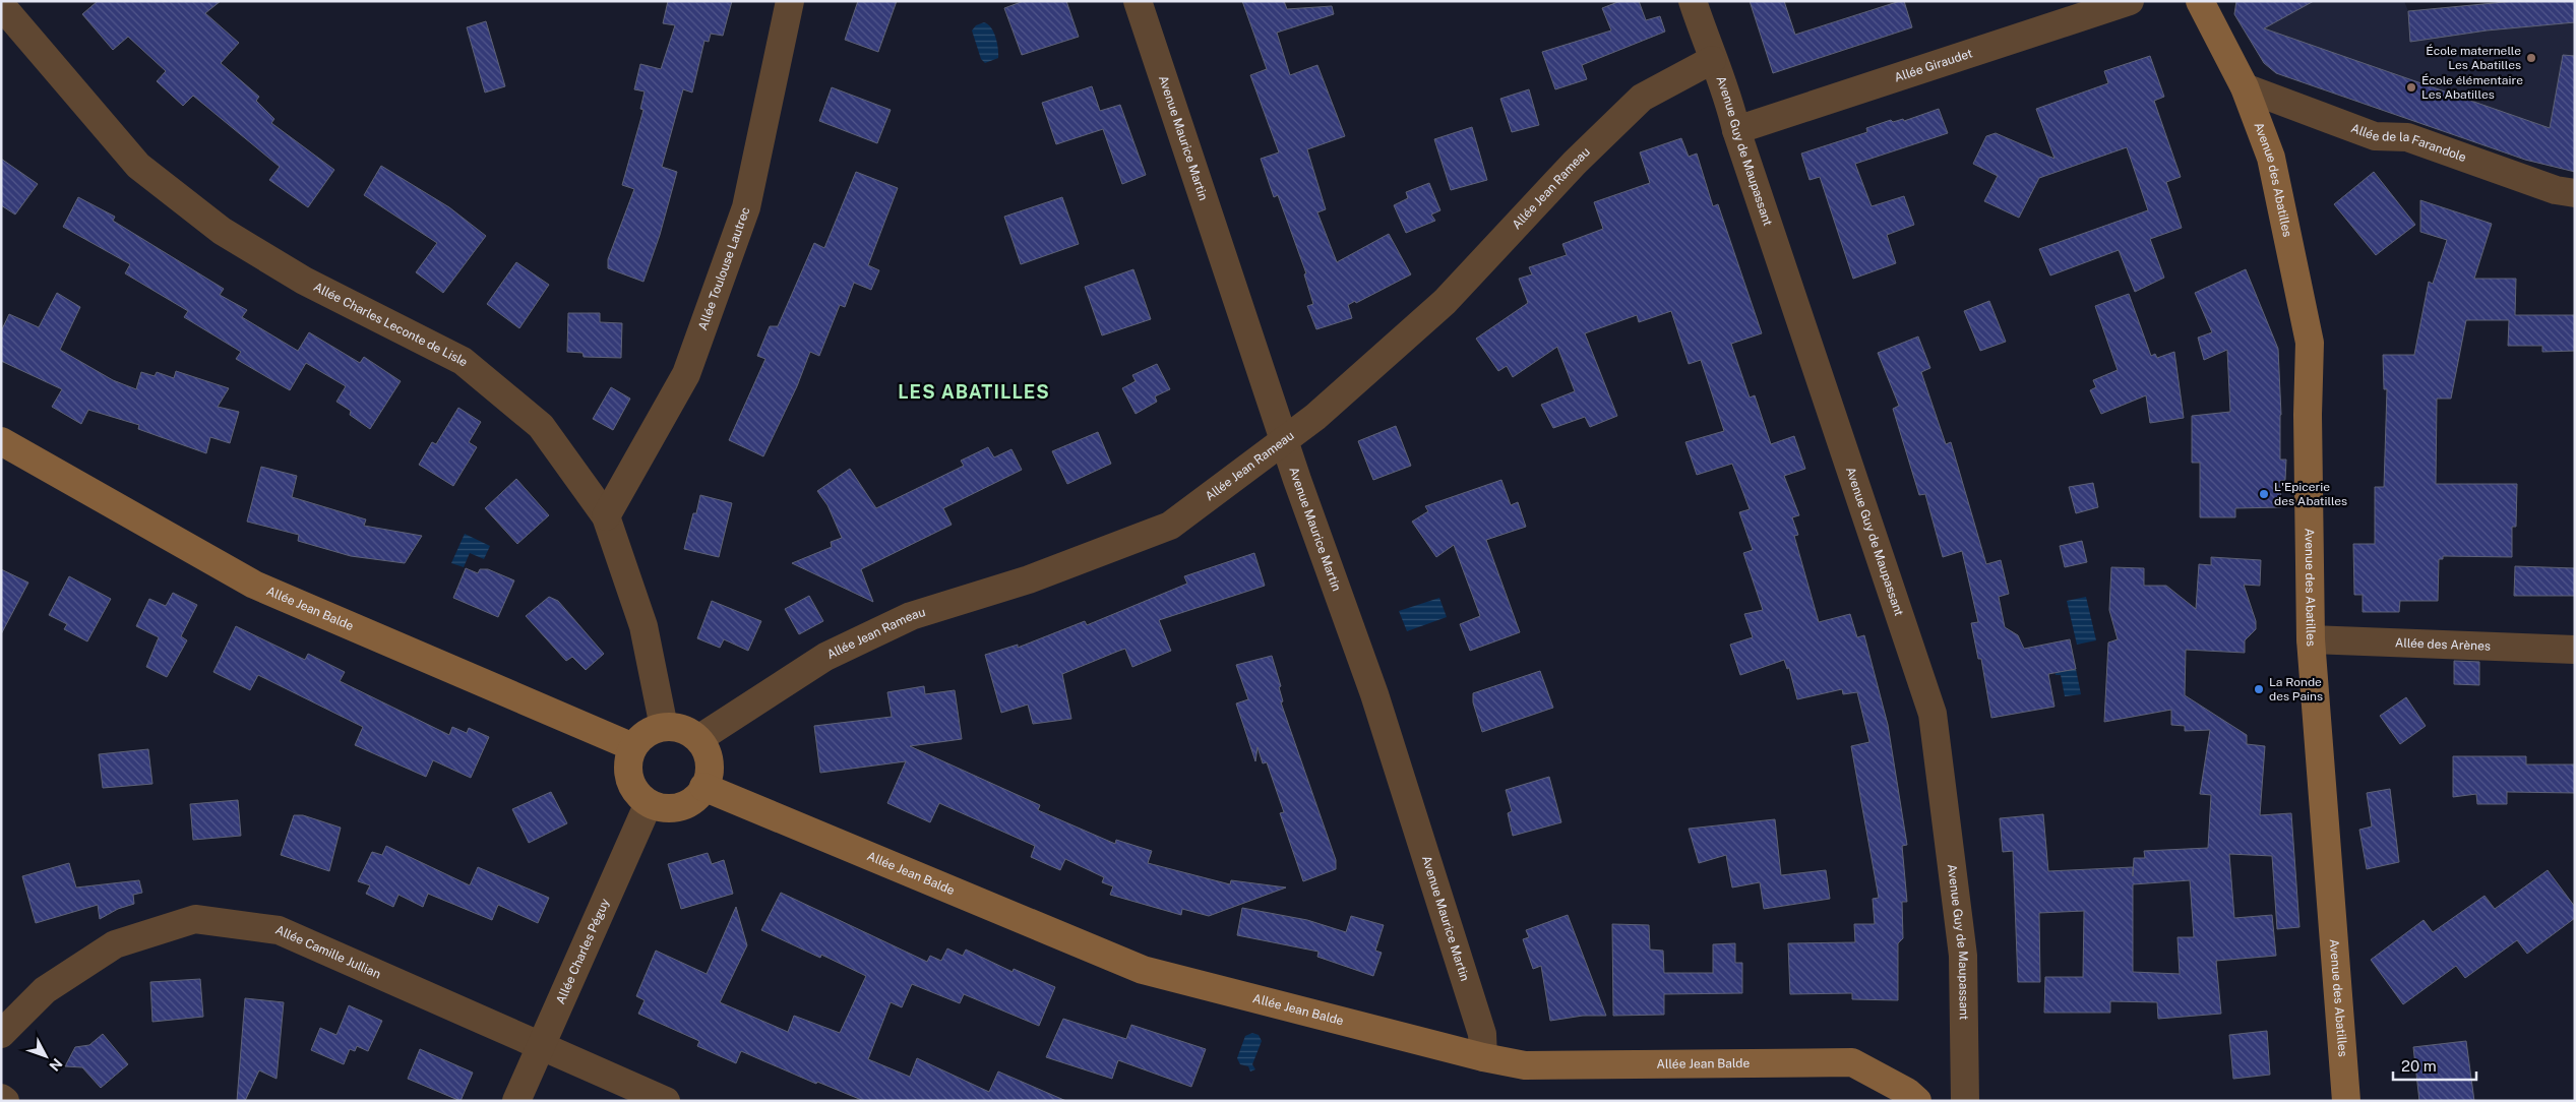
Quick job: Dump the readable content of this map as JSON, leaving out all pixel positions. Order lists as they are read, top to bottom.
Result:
{
  "streets": {
    "street": [
      "Allée Giraudet",
      "Avenue Maurice Martin",
      "Allée de la Farandole",
      "Avenue Guy de Maupassant",
      "Avenue des Abatilles",
      "Allée Jean Rameau",
      "Allée Toulouse Lautrec",
      "Allée Charles Leconte de Lisle",
      "Allée Jean Balde",
      "Allée des Arènes",
      "Allée Charles Péguy",
      "Allée Camille Jullian"
    ]
  },
  "crossings": [
    ["Allée Giraudet", "Avenue Guy de Maupassant"],
    ["Avenue Maurice Martin", "Allée Jean Rameau"],
    ["Avenue Maurice Martin", "Allée Jean Balde"],
    ["Allée de la Farandole", "Avenue des Abatilles"],
    ["Avenue Guy de Maupassant", "Allée Jean Rameau"],
    ["Avenue des Abatilles", "Allée des Arènes"],
    ["Allée Jean Rameau", "Allée Charles Leconte de Lisle"],
    ["Allée Jean Rameau", "Allée Jean Balde"],
    ["Allée Jean Rameau", "Allée Charles Péguy"],
    ["Allée Toulouse Lautrec", "Allée Charles Leconte de Lisle"],
    ["Allée Charles Leconte de Lisle", "Allée Jean Balde"],
    ["Allée Charles Leconte de Lisle", "Allée Charles Péguy"],
    ["Allée Jean Balde", "Allée Charles Péguy"],
    ["Allée Charles Péguy", "Allée Camille Jullian"]
  ],
  "districts": ["LES ABATILLES"],
  "places": [
    "École maternelle Les Abatilles",
    "École élémentaire Les Abatilles",
    "L'Epicerie des Abatilles",
    "La Ronde des Pains"
  ],
  "scale_bar": "20 m",
  "north": "bottom right"
}
